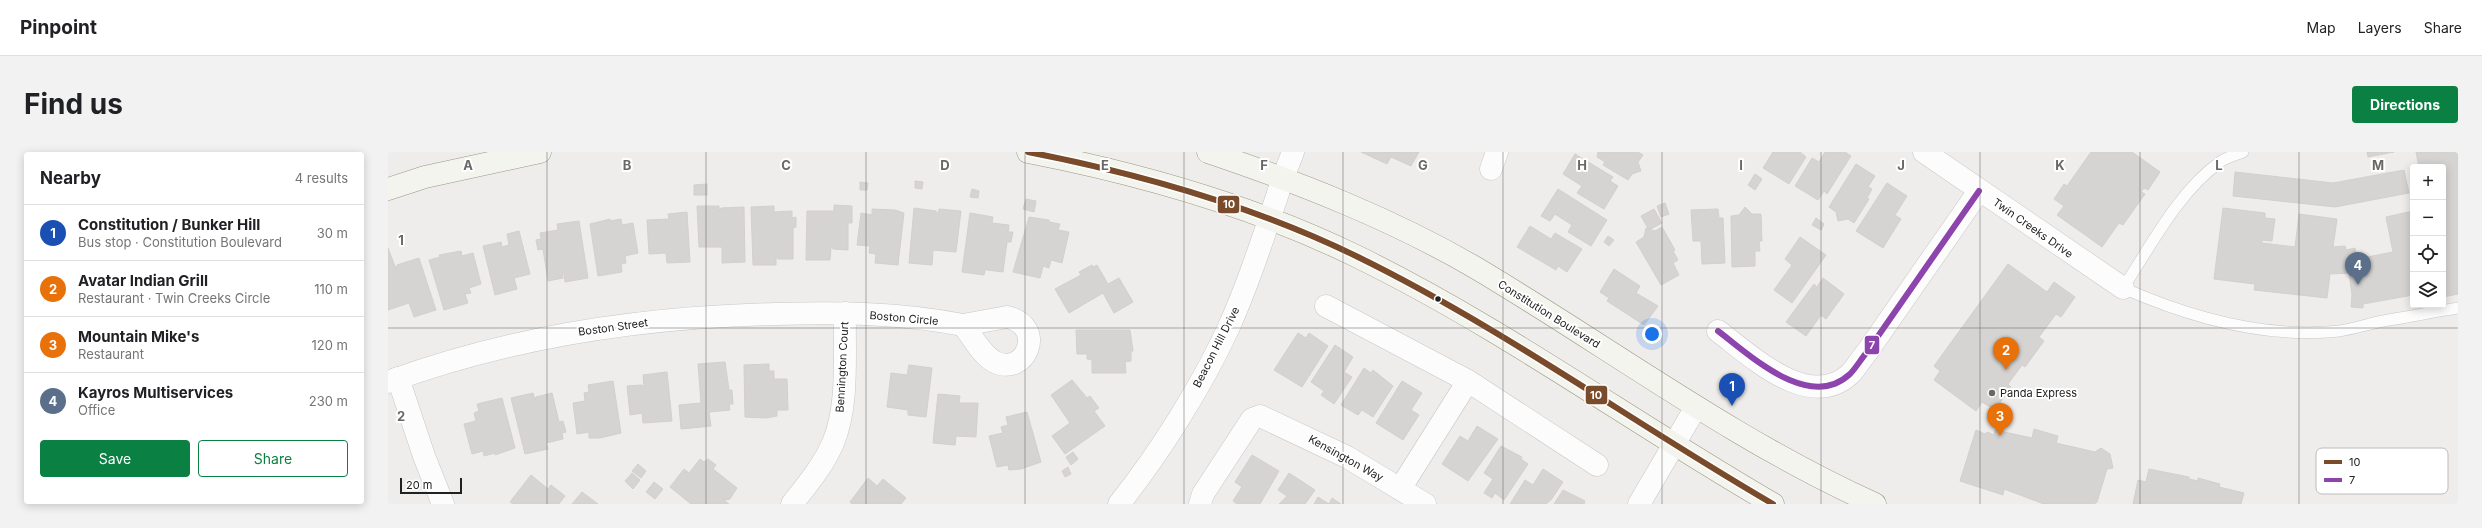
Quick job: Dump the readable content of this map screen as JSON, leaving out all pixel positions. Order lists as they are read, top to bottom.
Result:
{
  "streets": {
    "main road": ["Constitution Boulevard"],
    "street": [
      "Twin Creeks Drive",
      "Boston Circle",
      "Boston Street",
      "Beacon Hill Drive",
      "Bennington Court",
      "Kensington Way"
    ]
  },
  "crossings": [
    ["Constitution Boulevard", "Beacon Hill Drive"],
    ["Boston Circle", "Boston Street"],
    ["Boston Circle", "Bennington Court"],
    ["Boston Street", "Bennington Court"]
  ],
  "places": ["Panda Express"],
  "lines": ["transit line 10", "transit line 7"],
  "legend": ["10", "7"],
  "scale_bar": "20 m",
  "page": {
    "header": "Pinpoint",
    "nav": ["Map", "Layers", "Share"],
    "buttons": [
      "Directions",
      ["Save", "Share"]
    ],
    "title": "Find us",
    "heading": ["Nearby", "4 results"],
    "map_buttons": ["+", "−"],
    "list": [
      {
        "mark": "1",
        "name": "Constitution / Bunker Hill",
        "note": "Bus stop · Constitution Boulevard",
        "value": "30 m"
      },
      {
        "mark": "2",
        "name": "Avatar Indian Grill",
        "note": "Restaurant · Twin Creeks Circle",
        "value": "110 m"
      },
      {
        "mark": "3",
        "name": "Mountain Mike's",
        "note": "Restaurant",
        "value": "120 m"
      },
      {
        "mark": "4",
        "name": "Kayros Multiservices",
        "note": "Office",
        "value": "230 m"
      }
    ],
    "pins": [
      "4",
      "2",
      "1",
      "3"
    ],
    "scale": "20 m"
  },
  "grid": {
    "columns": [
      "A",
      "B",
      "C",
      "D",
      "E",
      "F",
      "G",
      "H",
      "I",
      "J",
      "K",
      "L",
      "M"
    ],
    "rows": ["1", "2"]
  }
}
